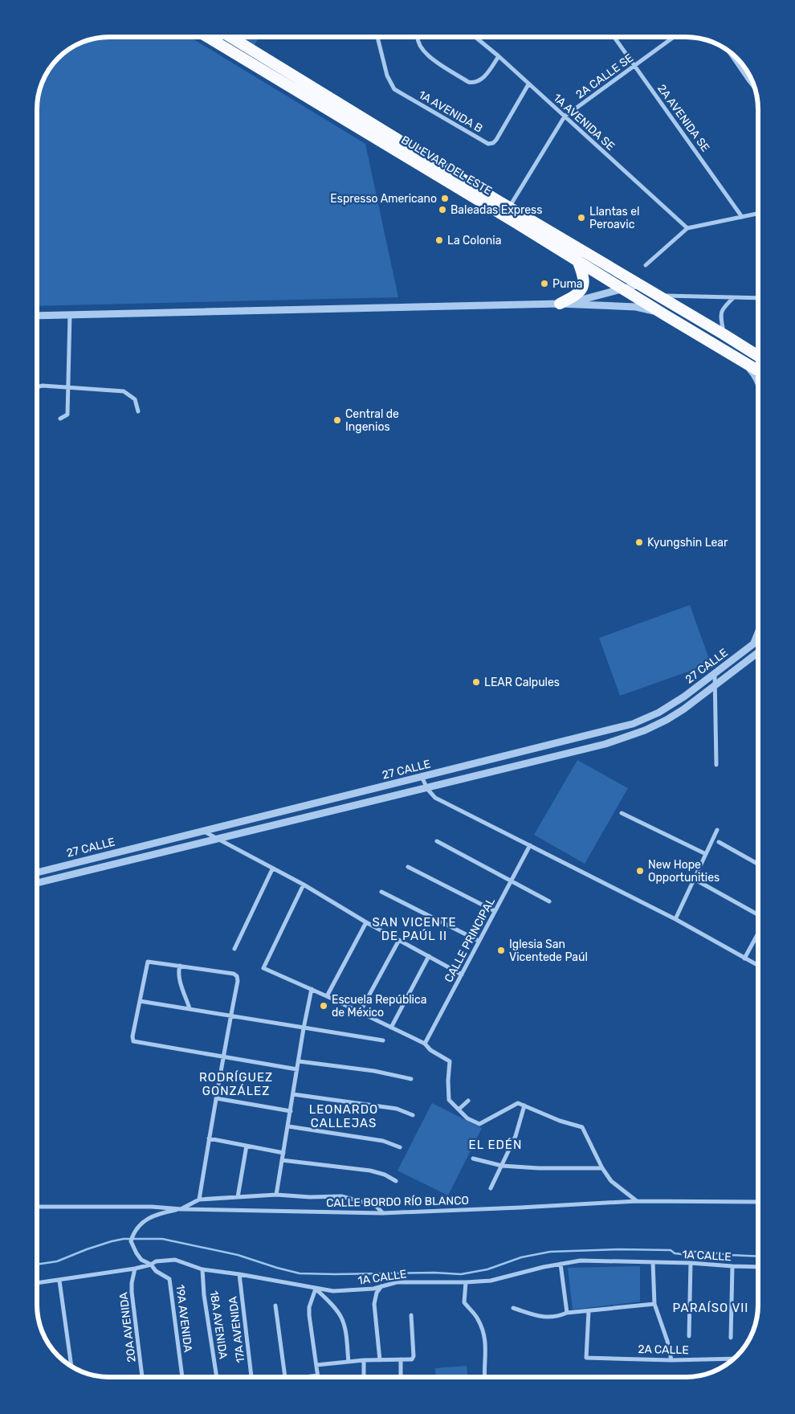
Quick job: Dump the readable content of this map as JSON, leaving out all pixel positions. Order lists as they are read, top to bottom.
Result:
{
  "streets": {
    "highway": ["BULEVAR DEL ESTE"],
    "street": [
      "2A CALLE SE",
      "1A AVENIDA B",
      "2A AVENIDA SE",
      "1A AVENIDA SE",
      "27 CALLE",
      "CALLE PRINCIPAL",
      "CALLE BORDO RÍO BLANCO",
      "1A CALLE",
      "19A AVENIDA",
      "18A AVENIDA",
      "20A AVENIDA",
      "17A AVENIDA",
      "2A CALLE"
    ]
  },
  "crossings": [
    ["2A CALLE SE", "2A AVENIDA SE"],
    ["2A CALLE SE", "1A AVENIDA SE"],
    ["2A CALLE SE", "BULEVAR DEL ESTE"],
    ["1A AVENIDA B", "1A AVENIDA SE"],
    ["CALLE BORDO RÍO BLANCO", "19A AVENIDA"],
    ["1A CALLE", "19A AVENIDA"],
    ["1A CALLE", "18A AVENIDA"],
    ["1A CALLE", "20A AVENIDA"],
    ["1A CALLE", "17A AVENIDA"]
  ],
  "districts": [
    "SAN VICENTE DE PAÚL II",
    "RODRÍGUEZ GONZÁLEZ",
    "LEONARDO CALLEJAS",
    "EL EDÉN",
    "PARAÍSO VII"
  ],
  "places": [
    "Espresso Americano",
    "Baleadas Express",
    "Llantas el Peroavic",
    "La Colonia",
    "Puma",
    "Central de Ingenios",
    "Kyungshin Lear",
    "LEAR Calpules",
    "New Hope Opportunities",
    "Iglesia San Vicentede Paúl",
    "Escuela República de México"
  ]
}
